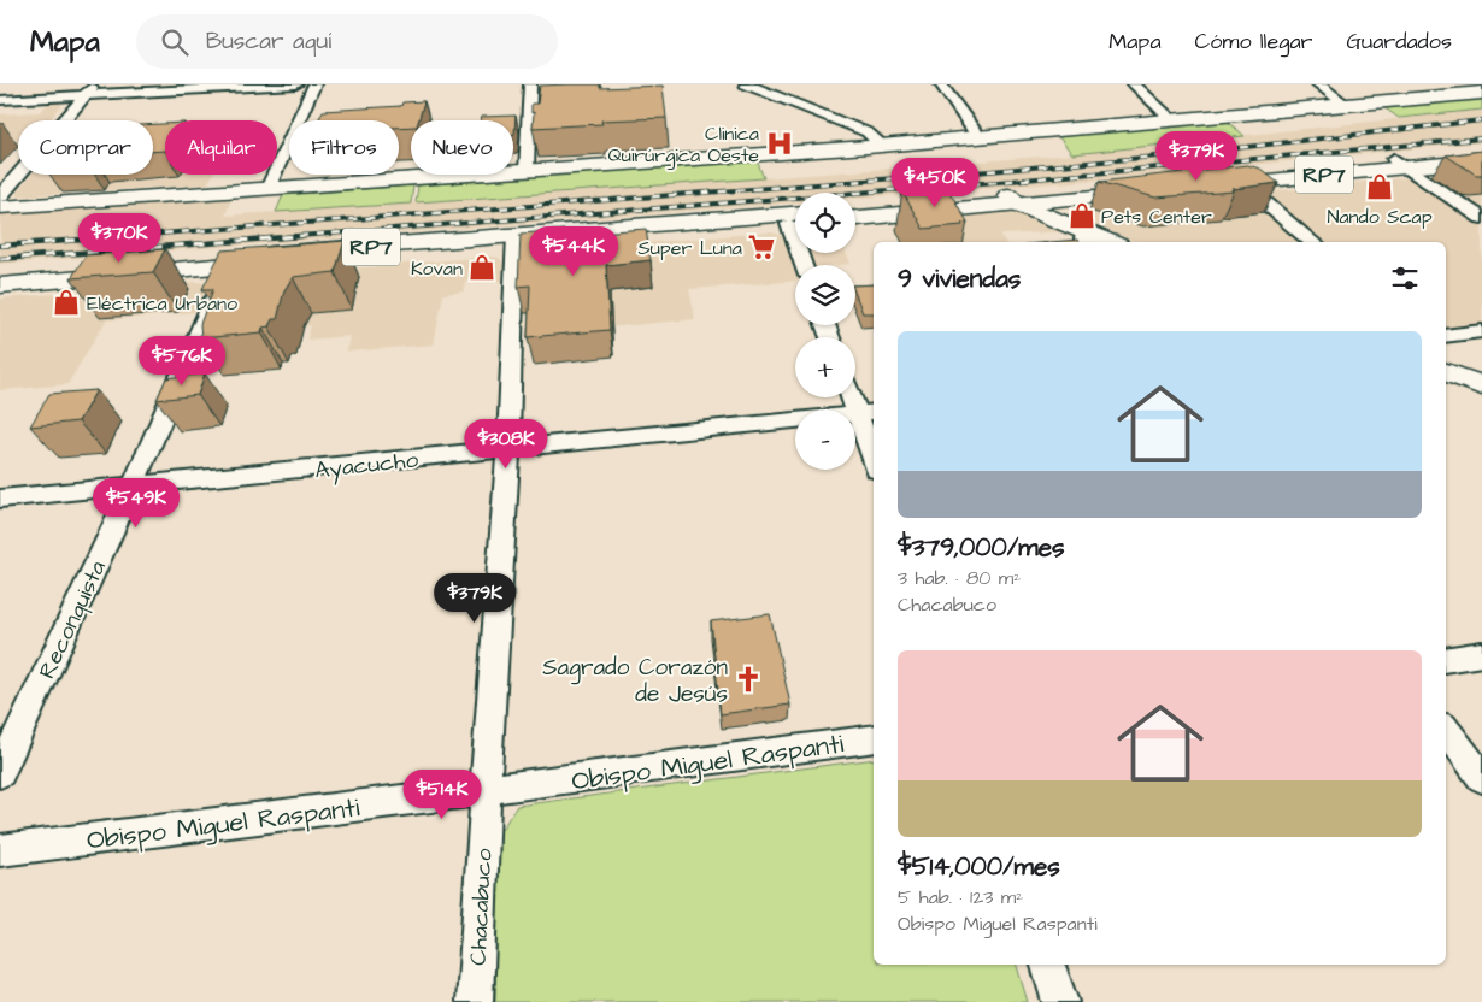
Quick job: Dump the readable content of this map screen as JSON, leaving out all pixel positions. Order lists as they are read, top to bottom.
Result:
{
  "streets": {
    "street": [
      "RP7",
      "Ayacucho",
      "Reconquista",
      "Obispo Miguel Raspanti",
      "Chacabuco"
    ]
  },
  "crossings": [
    ["RP7", "Reconquista"],
    ["RP7", "Chacabuco"],
    ["Ayacucho", "Reconquista"],
    ["Ayacucho", "Chacabuco"],
    ["Obispo Miguel Raspanti", "Chacabuco"]
  ],
  "places": {
    "hospital": ["Clinica Quirúrgica Oeste"],
    "shop": [
      "Nando Scap",
      "Pets Center",
      "Kovan",
      "Eléctrica Urbano"
    ],
    "supermarket": ["Super Luna"],
    "church": ["Sagrado Corazón de Jesús"]
  },
  "page": {
    "header": "Mapa",
    "search": "Buscar aquí",
    "nav": ["Mapa", "Cómo llegar", "Guardados"],
    "chip": [
      "Comprar",
      "Alquilar",
      "Filtros",
      "Nuevo"
    ],
    "price": [
      "$379K",
      "$450K",
      "$370K",
      "$544K",
      "$576K",
      "$308K",
      "$549K",
      "$379K",
      "$514K"
    ],
    "map_buttons": ["+", "−"],
    "heading": "9 viviendas",
    "list": [
      {
        "name": "$379,000/mes",
        "note": "3 hab. · 80 m² · Chacabuco"
      },
      {
        "name": "$514,000/mes",
        "note": "5 hab. · 123 m² · Obispo Miguel Raspanti"
      }
    ]
  }
}
